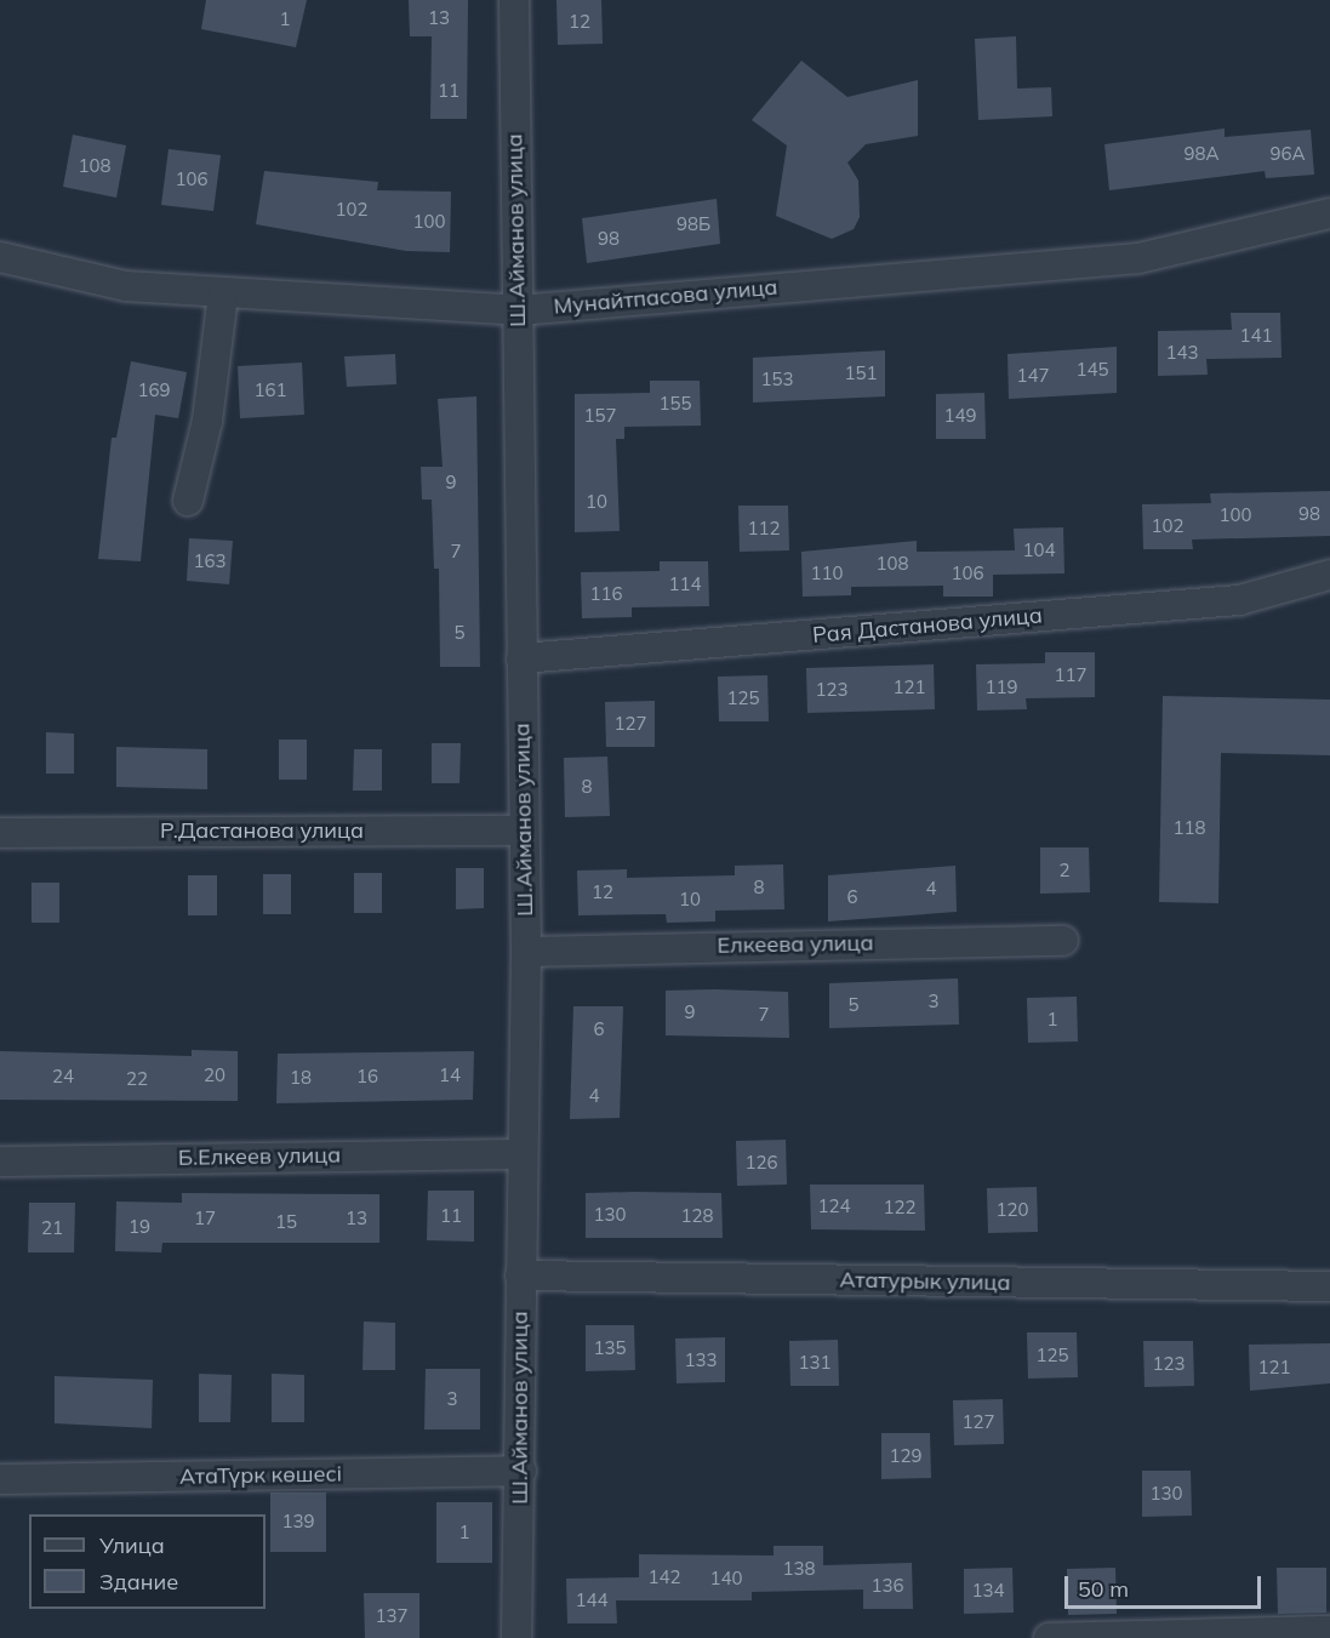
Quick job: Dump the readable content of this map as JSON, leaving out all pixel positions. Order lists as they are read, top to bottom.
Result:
{
  "streets": {
    "street": [
      "Ш.Айманов улица",
      "Мунайтпасова улица",
      "Рая Дастанова улица",
      "Р.Дастанова улица",
      "Елкеева улица",
      "Б.Елкеев улица",
      "Ататурык улица",
      "АтаТүрк көшесі"
    ]
  },
  "crossings": [
    ["Ш.Айманов улица", "Мунайтпасова улица"],
    ["Ш.Айманов улица", "Рая Дастанова улица"],
    ["Ш.Айманов улица", "Р.Дастанова улица"],
    ["Ш.Айманов улица", "Елкеева улица"],
    ["Ш.Айманов улица", "Б.Елкеев улица"],
    ["Ш.Айманов улица", "Ататурык улица"],
    ["Ш.Айманов улица", "АтаТүрк көшесі"]
  ],
  "house_numbers": [
    "13",
    "1",
    "12",
    "11",
    "98А",
    "96А",
    "108",
    "106",
    "102",
    "100",
    "98Б",
    "98",
    "141",
    "143",
    "145",
    "151",
    "147",
    "153",
    "169",
    "161",
    "155",
    "157",
    "149",
    "9",
    "10",
    "98",
    "100",
    "102",
    "112",
    "104",
    "7",
    "163",
    "108",
    "110",
    "106",
    "114",
    "116",
    "5",
    "117",
    "121",
    "119",
    "123",
    "125",
    "127",
    "8",
    "118",
    "2",
    "8",
    "4",
    "12",
    "6",
    "10",
    "3",
    "5",
    "9",
    "7",
    "1",
    "6",
    "20",
    "14",
    "24",
    "16",
    "18",
    "22",
    "4",
    "126",
    "124",
    "122",
    "120",
    "130",
    "11",
    "128",
    "17",
    "13",
    "15",
    "19",
    "21",
    "135",
    "125",
    "133",
    "131",
    "123",
    "121",
    "3",
    "127",
    "129",
    "130",
    "139",
    "1",
    "138",
    "142",
    "140",
    "136",
    "134",
    "144",
    "137"
  ],
  "legend": ["Улица", "Здание"],
  "scale_bar": "50 m"
}
